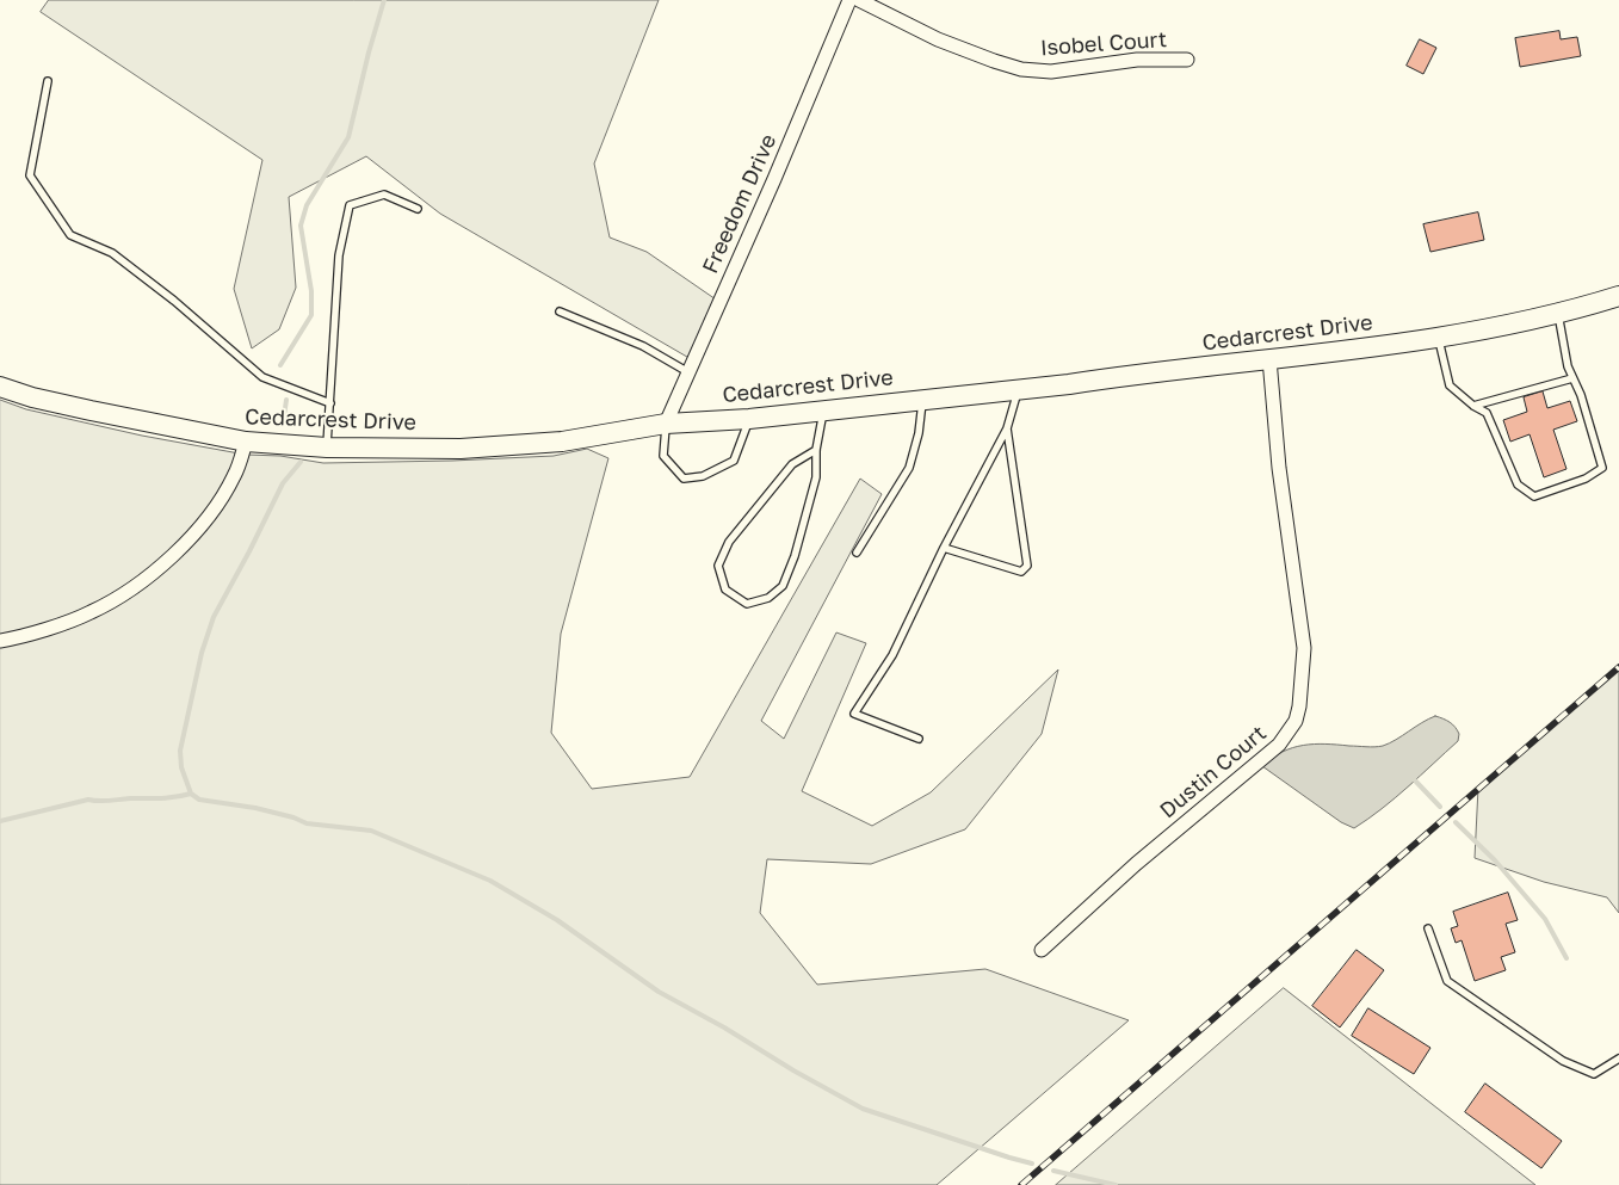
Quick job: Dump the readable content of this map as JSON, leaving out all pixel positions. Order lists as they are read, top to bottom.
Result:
{
  "streets": {
    "street": [
      "Isobel Court",
      "Freedom Drive",
      "Cedarcrest Drive",
      "Dustin Court"
    ]
  },
  "crossings": [
    ["Freedom Drive", "Cedarcrest Drive"],
    ["Cedarcrest Drive", "Dustin Court"]
  ]
}
